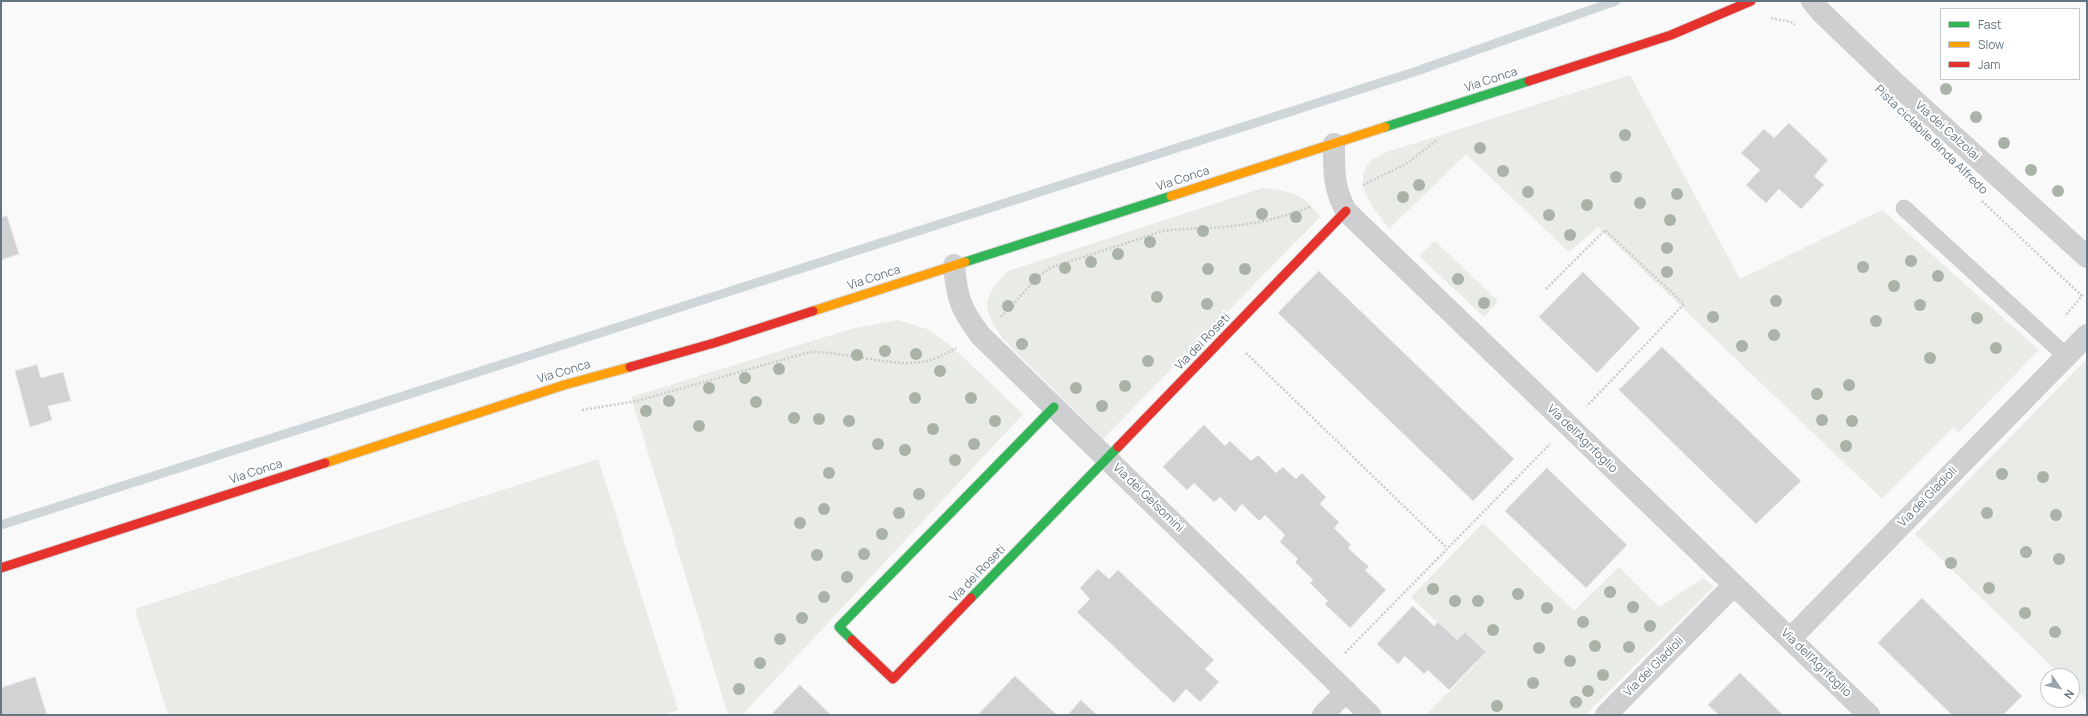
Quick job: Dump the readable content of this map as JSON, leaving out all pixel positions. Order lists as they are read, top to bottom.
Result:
{
  "streets": {
    "street": [
      "Via Conca",
      "Via dei Calzolai",
      "Via dei Roseti",
      "Via dell'Agrifoglio",
      "Via dei Gladioli",
      "Via dei Gelsomini"
    ],
    "path": ["Pista ciclabile Binda Alfredo"]
  },
  "crossings": [
    ["Via Conca", "Via dei Gelsomini"],
    ["Pista ciclabile Binda Alfredo", "Via dei Gladioli"],
    ["Via dei Roseti", "Via dell'Agrifoglio"],
    ["Via dei Roseti", "Via dei Gelsomini"],
    ["Via dell'Agrifoglio", "Via dei Gladioli"]
  ],
  "legend": ["Fast", "Slow", "Jam"],
  "north": "bottom right"
}
